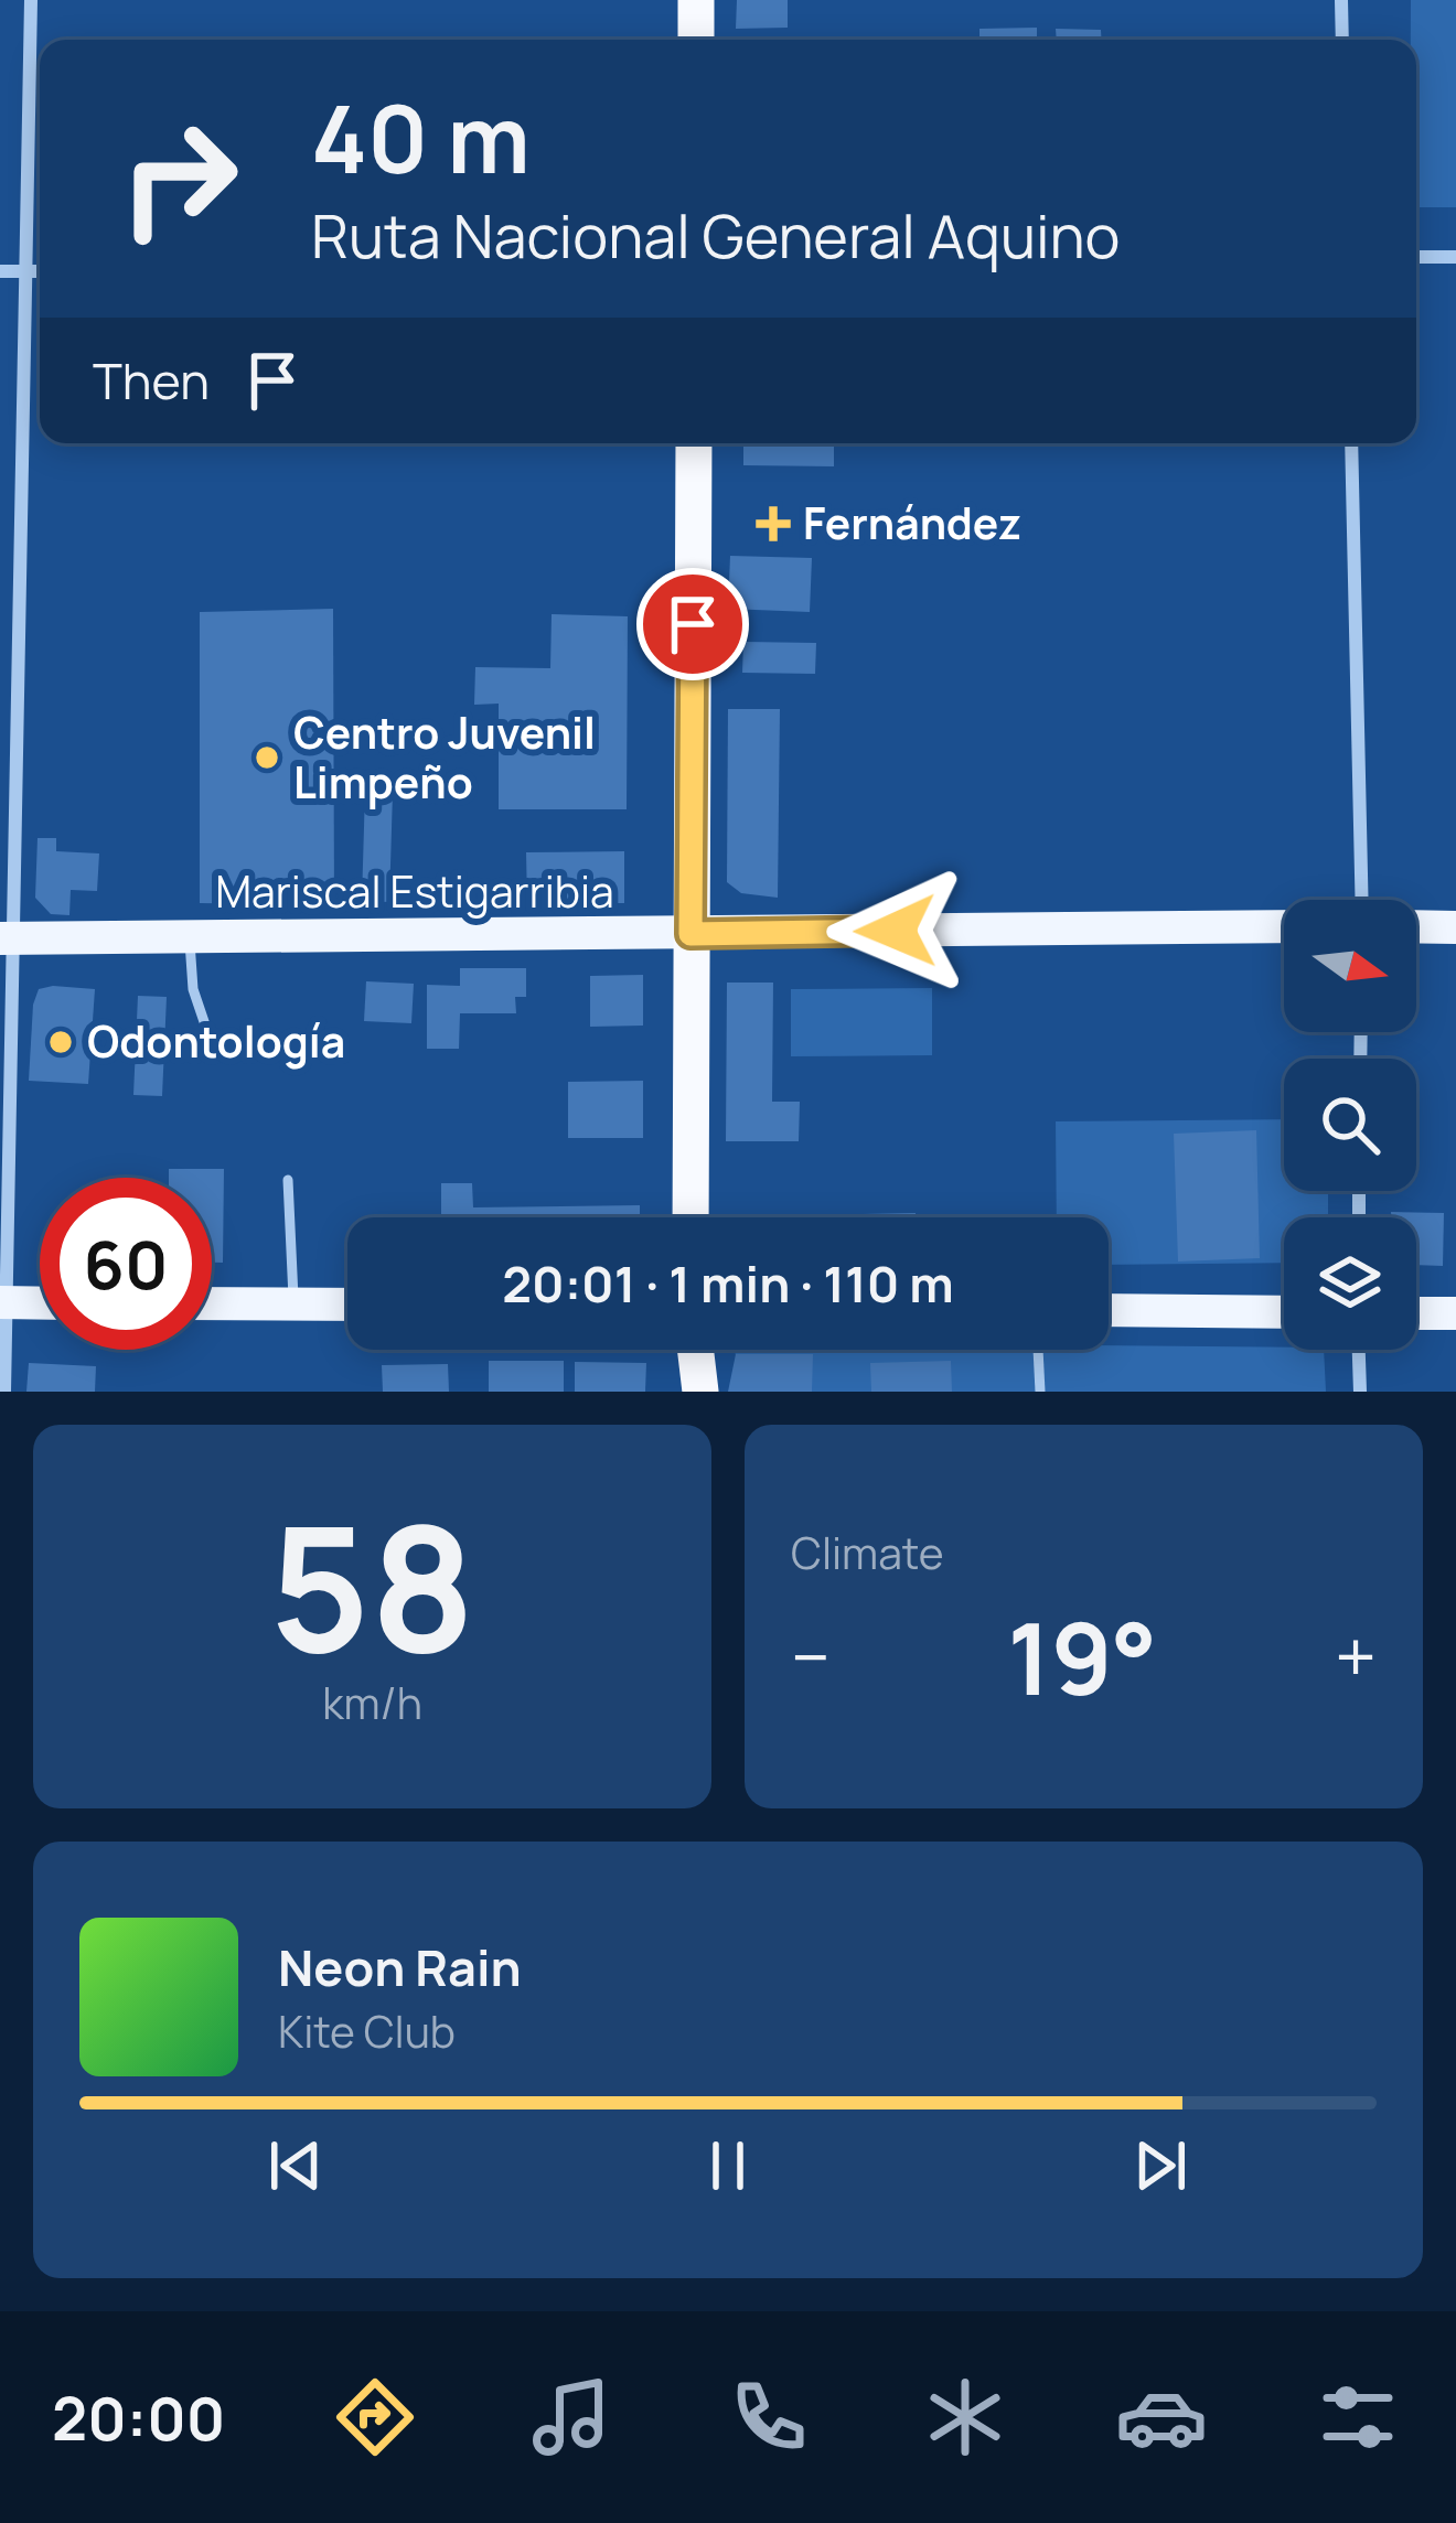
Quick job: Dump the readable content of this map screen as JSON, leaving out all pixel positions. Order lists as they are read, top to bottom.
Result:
{
  "streets": {
    "main road": ["Mariscal Estigarribia"]
  },
  "places": {
    "health": ["Fernández"],
    "other": ["Centro Juvenil Limpeño", "Odontología"]
  },
  "north": "right",
  "page": {
    "turn": ["40 m", "Ruta Nacional General Aquino"],
    "then": "Then",
    "limit": "60",
    "trip": "20:01 · 1 min · 110 m",
    "tile": [
      ["58", "km/h"],
      "Climate"
    ],
    "heat": ["−", "19°", "+"],
    "song": ["Neon Rain", "Kite Club"],
    "tabs": "20:00"
  }
}
